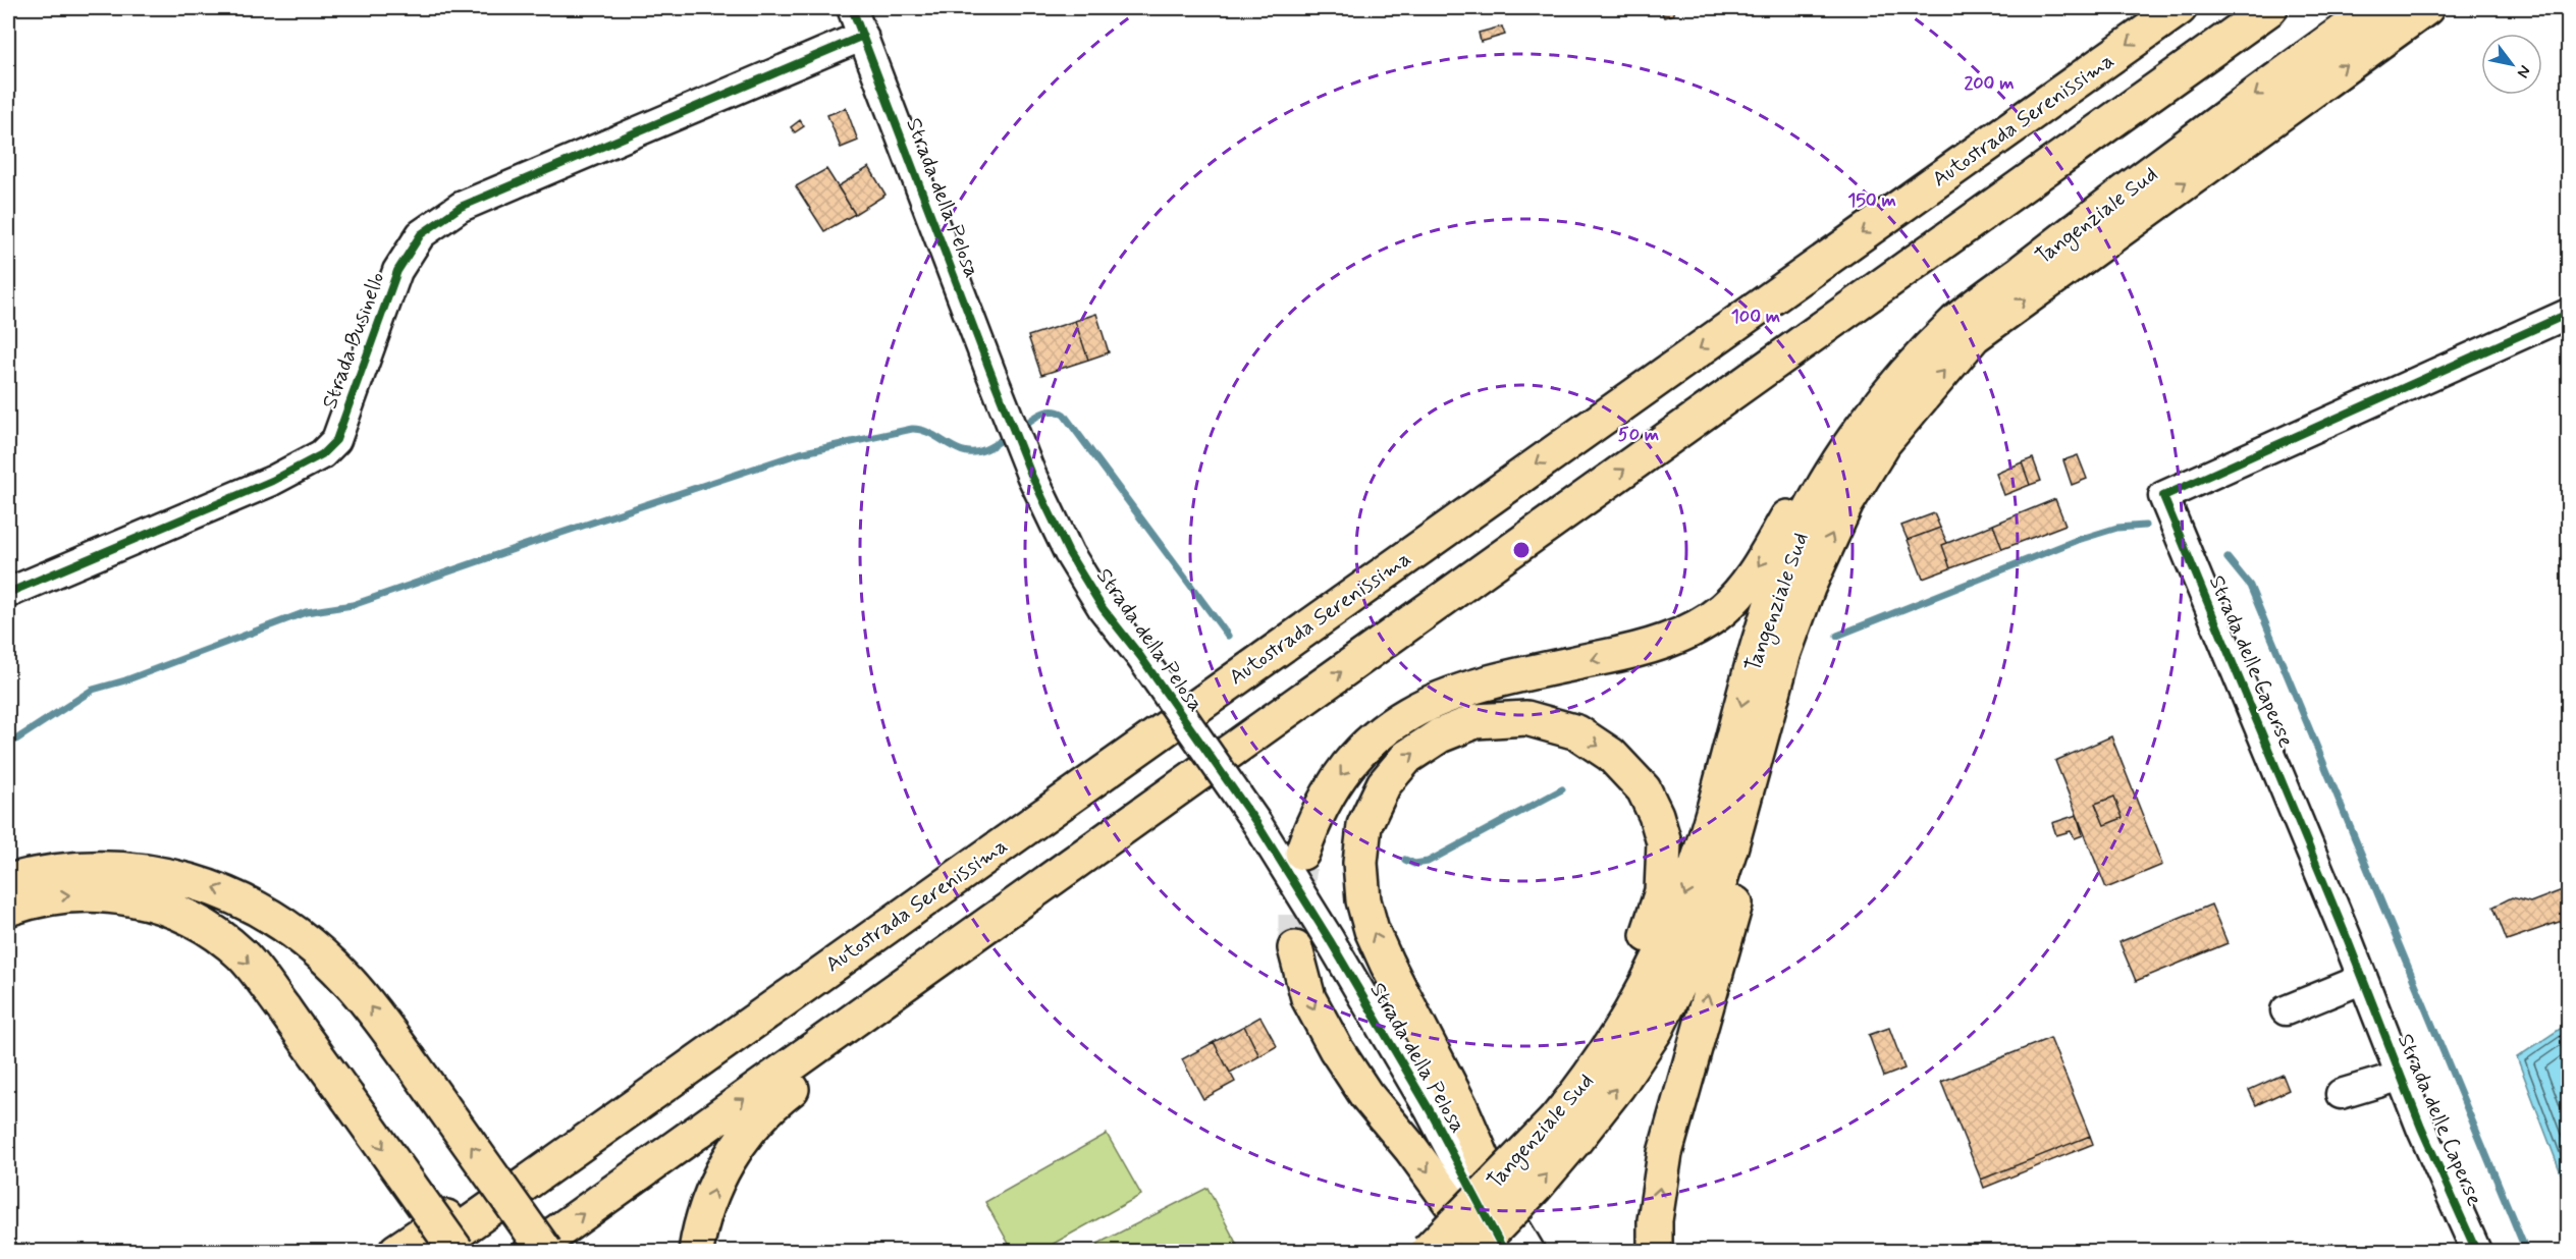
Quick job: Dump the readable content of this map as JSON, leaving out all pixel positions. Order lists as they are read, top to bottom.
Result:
{
  "streets": {
    "highway": ["Autostrada Serenissima", "Tangenziale Sud"],
    "street": ["Strada della Pelosa", "Strada Businello", "Strada delle Caperse"]
  },
  "crossings": [
    ["Strada della Pelosa", "Tangenziale Sud"],
    ["Strada della Pelosa", "Strada Businello"]
  ],
  "north": "bottom right",
  "rings": [
    "200 m",
    "150 m",
    "100 m",
    "50 m"
  ]
}
